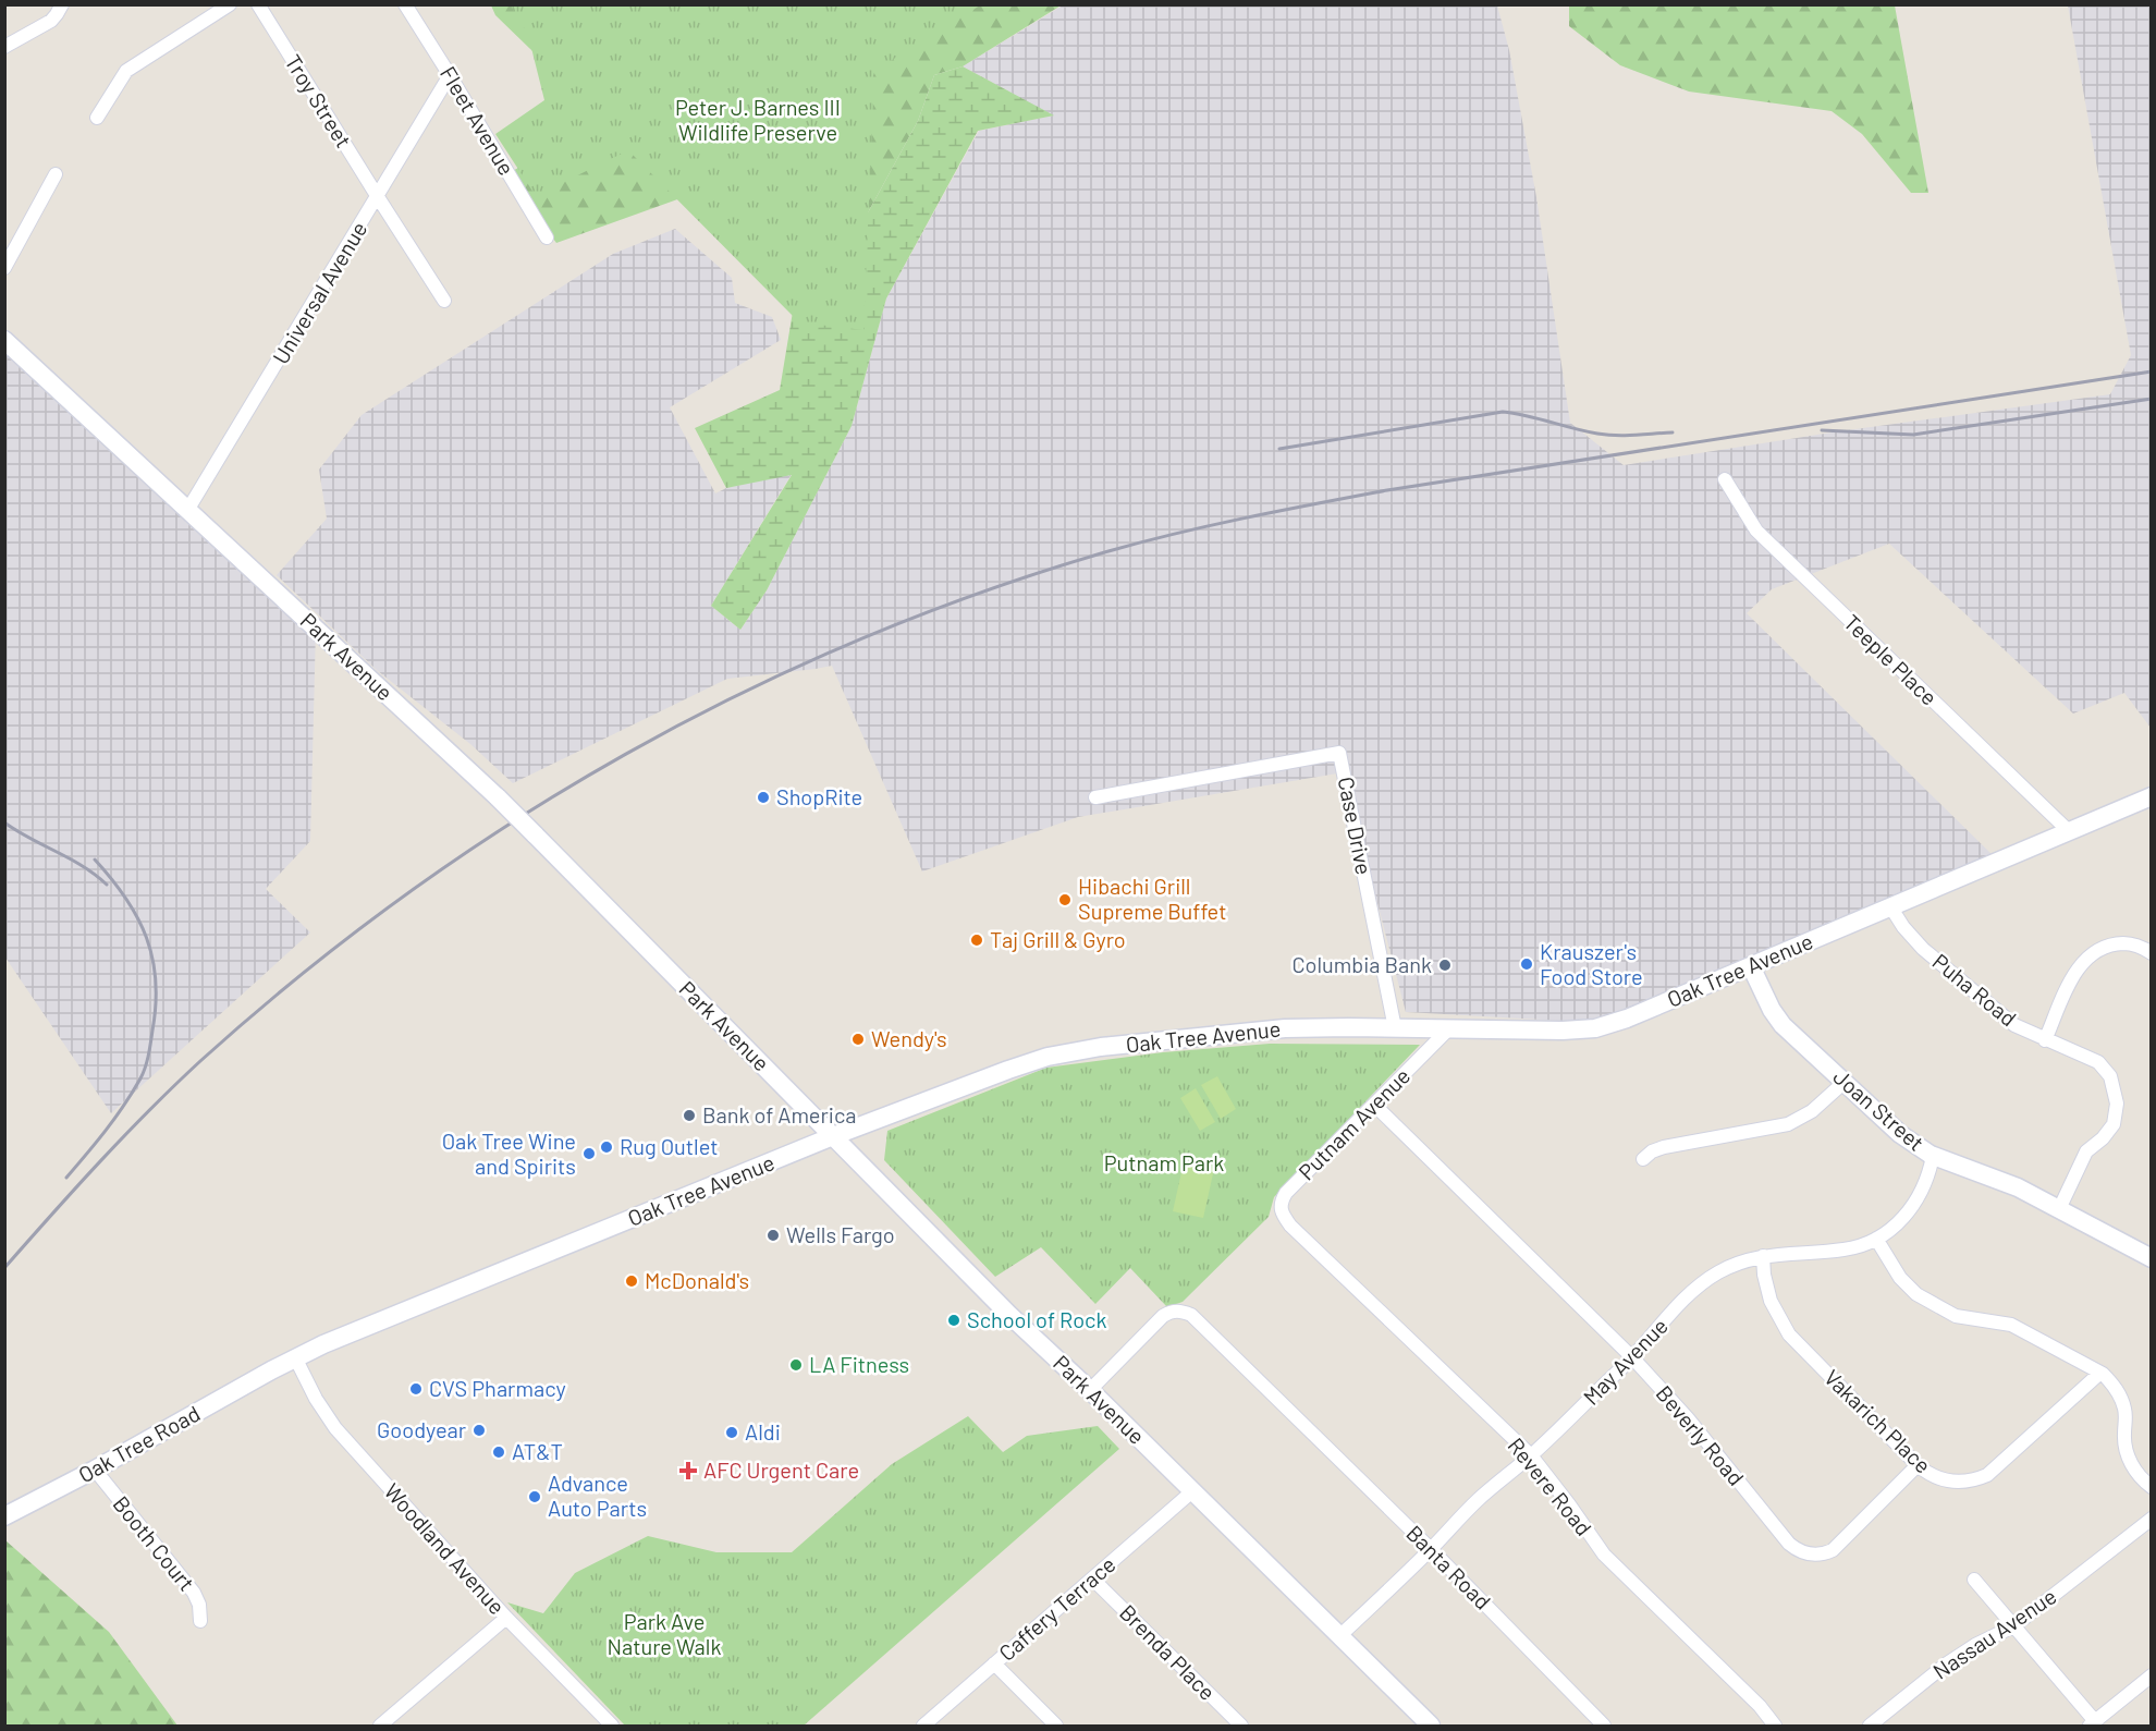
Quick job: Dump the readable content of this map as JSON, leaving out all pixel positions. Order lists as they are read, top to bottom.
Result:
{
  "streets": {
    "street": [
      "Troy Street",
      "Fleet Avenue",
      "Universal Avenue",
      "Park Avenue",
      "Teeple Place",
      "Case Drive",
      "Oak Tree Avenue",
      "Puha Road",
      "Joan Street",
      "Putnam Avenue",
      "May Avenue",
      "Vakarich Place",
      "Beverly Road",
      "Oak Tree Road",
      "Revere Road",
      "Booth Court",
      "Woodland Avenue",
      "Banta Road",
      "Caffery Terrace",
      "Nassau Avenue",
      "Brenda Place"
    ]
  },
  "crossings": [
    ["Troy Street", "Universal Avenue"],
    ["Fleet Avenue", "Universal Avenue"],
    ["Universal Avenue", "Park Avenue"],
    ["Park Avenue", "Oak Tree Avenue"],
    ["Park Avenue", "May Avenue"],
    ["Park Avenue", "Banta Road"],
    ["Park Avenue", "Caffery Terrace"],
    ["Teeple Place", "Oak Tree Avenue"],
    ["Case Drive", "Oak Tree Avenue"],
    ["Oak Tree Avenue", "Puha Road"],
    ["Oak Tree Avenue", "Joan Street"],
    ["Oak Tree Avenue", "Putnam Avenue"],
    ["Oak Tree Avenue", "Oak Tree Road"],
    ["Oak Tree Avenue", "Woodland Avenue"],
    ["Puha Road", "Joan Street"],
    ["Joan Street", "May Avenue"],
    ["Putnam Avenue", "Beverly Road"],
    ["Putnam Avenue", "Revere Road"],
    ["May Avenue", "Vakarich Place"],
    ["May Avenue", "Beverly Road"],
    ["May Avenue", "Revere Road"],
    ["May Avenue", "Banta Road"],
    ["Vakarich Place", "Beverly Road"],
    ["Oak Tree Road", "Booth Court"],
    ["Caffery Terrace", "Brenda Place"]
  ],
  "parks": ["Peter J. Barnes III Wildlife Preserve", "Putnam Park", "Park Ave Nature Walk"],
  "places": {
    "other": [
      "ShopRite",
      "Hibachi Grill Supreme Buffet",
      "Taj Grill & Gyro",
      "Krauszer's Food Store",
      "Columbia Bank",
      "Wendy's",
      "Bank of America",
      "Rug Outlet",
      "Oak Tree Wine and Spirits",
      "Wells Fargo",
      "McDonald's",
      "School of Rock",
      "LA Fitness",
      "CVS Pharmacy",
      "Goodyear",
      "Aldi",
      "AT&T",
      "Advance Auto Parts"
    ],
    "health": ["AFC Urgent Care"]
  }
}
